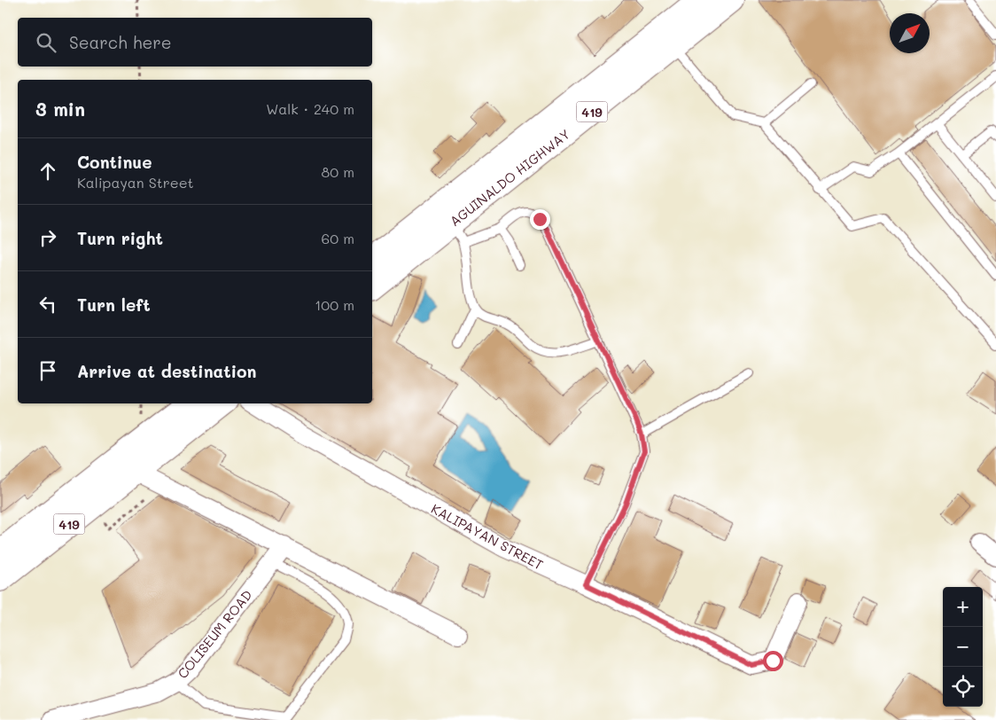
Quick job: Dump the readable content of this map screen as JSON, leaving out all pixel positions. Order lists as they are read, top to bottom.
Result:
{
  "streets": {
    "highway": ["419", "AGUINALDO HIGHWAY"],
    "street": ["KALIPAYAN STREET", "COLISEUM ROAD"]
  },
  "north": "top right",
  "page": {
    "search": "Search here",
    "heading": ["3 min", "Walk · 240 m"],
    "list": [
      ["Continue", "Kalipayan Street", "80 m"],
      ["Turn right", "60 m"],
      ["Turn left", "100 m"],
      "Arrive at destination"
    ],
    "map_buttons": ["+", "−"]
  }
}
